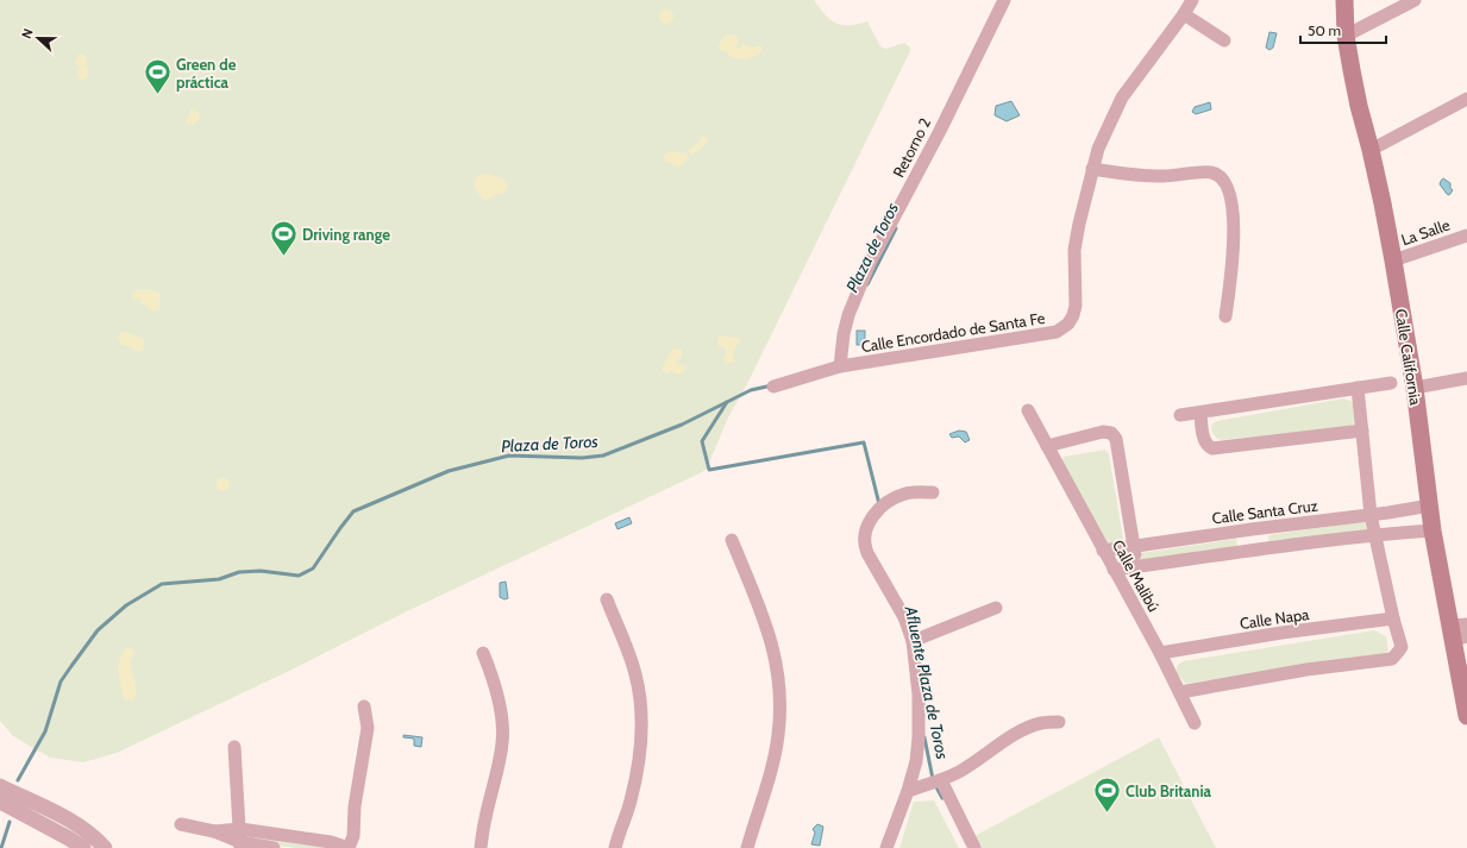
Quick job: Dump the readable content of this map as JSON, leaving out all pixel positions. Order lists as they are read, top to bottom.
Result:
{
  "streets": {
    "main road": ["Calle California"],
    "street": [
      "Retorno 2",
      "La Salle",
      "Calle Encordado de Santa Fe",
      "Calle Santa Cruz",
      "Calle Malibú",
      "Calle Napa"
    ]
  },
  "crossings": [
    ["Retorno 2", "Calle Encordado de Santa Fe"],
    ["La Salle", "Calle California"],
    ["Calle California", "Calle Santa Cruz"],
    ["Calle Santa Cruz", "Calle Malibú"],
    ["Calle Malibú", "Calle Napa"]
  ],
  "water": ["Plaza de Toros", "Afluente Plaza de Toros"],
  "places": {
    "sports": ["Green de práctica", "Driving range", "Club Britania"]
  },
  "scale_bar": "50 m",
  "north": "left"
}
